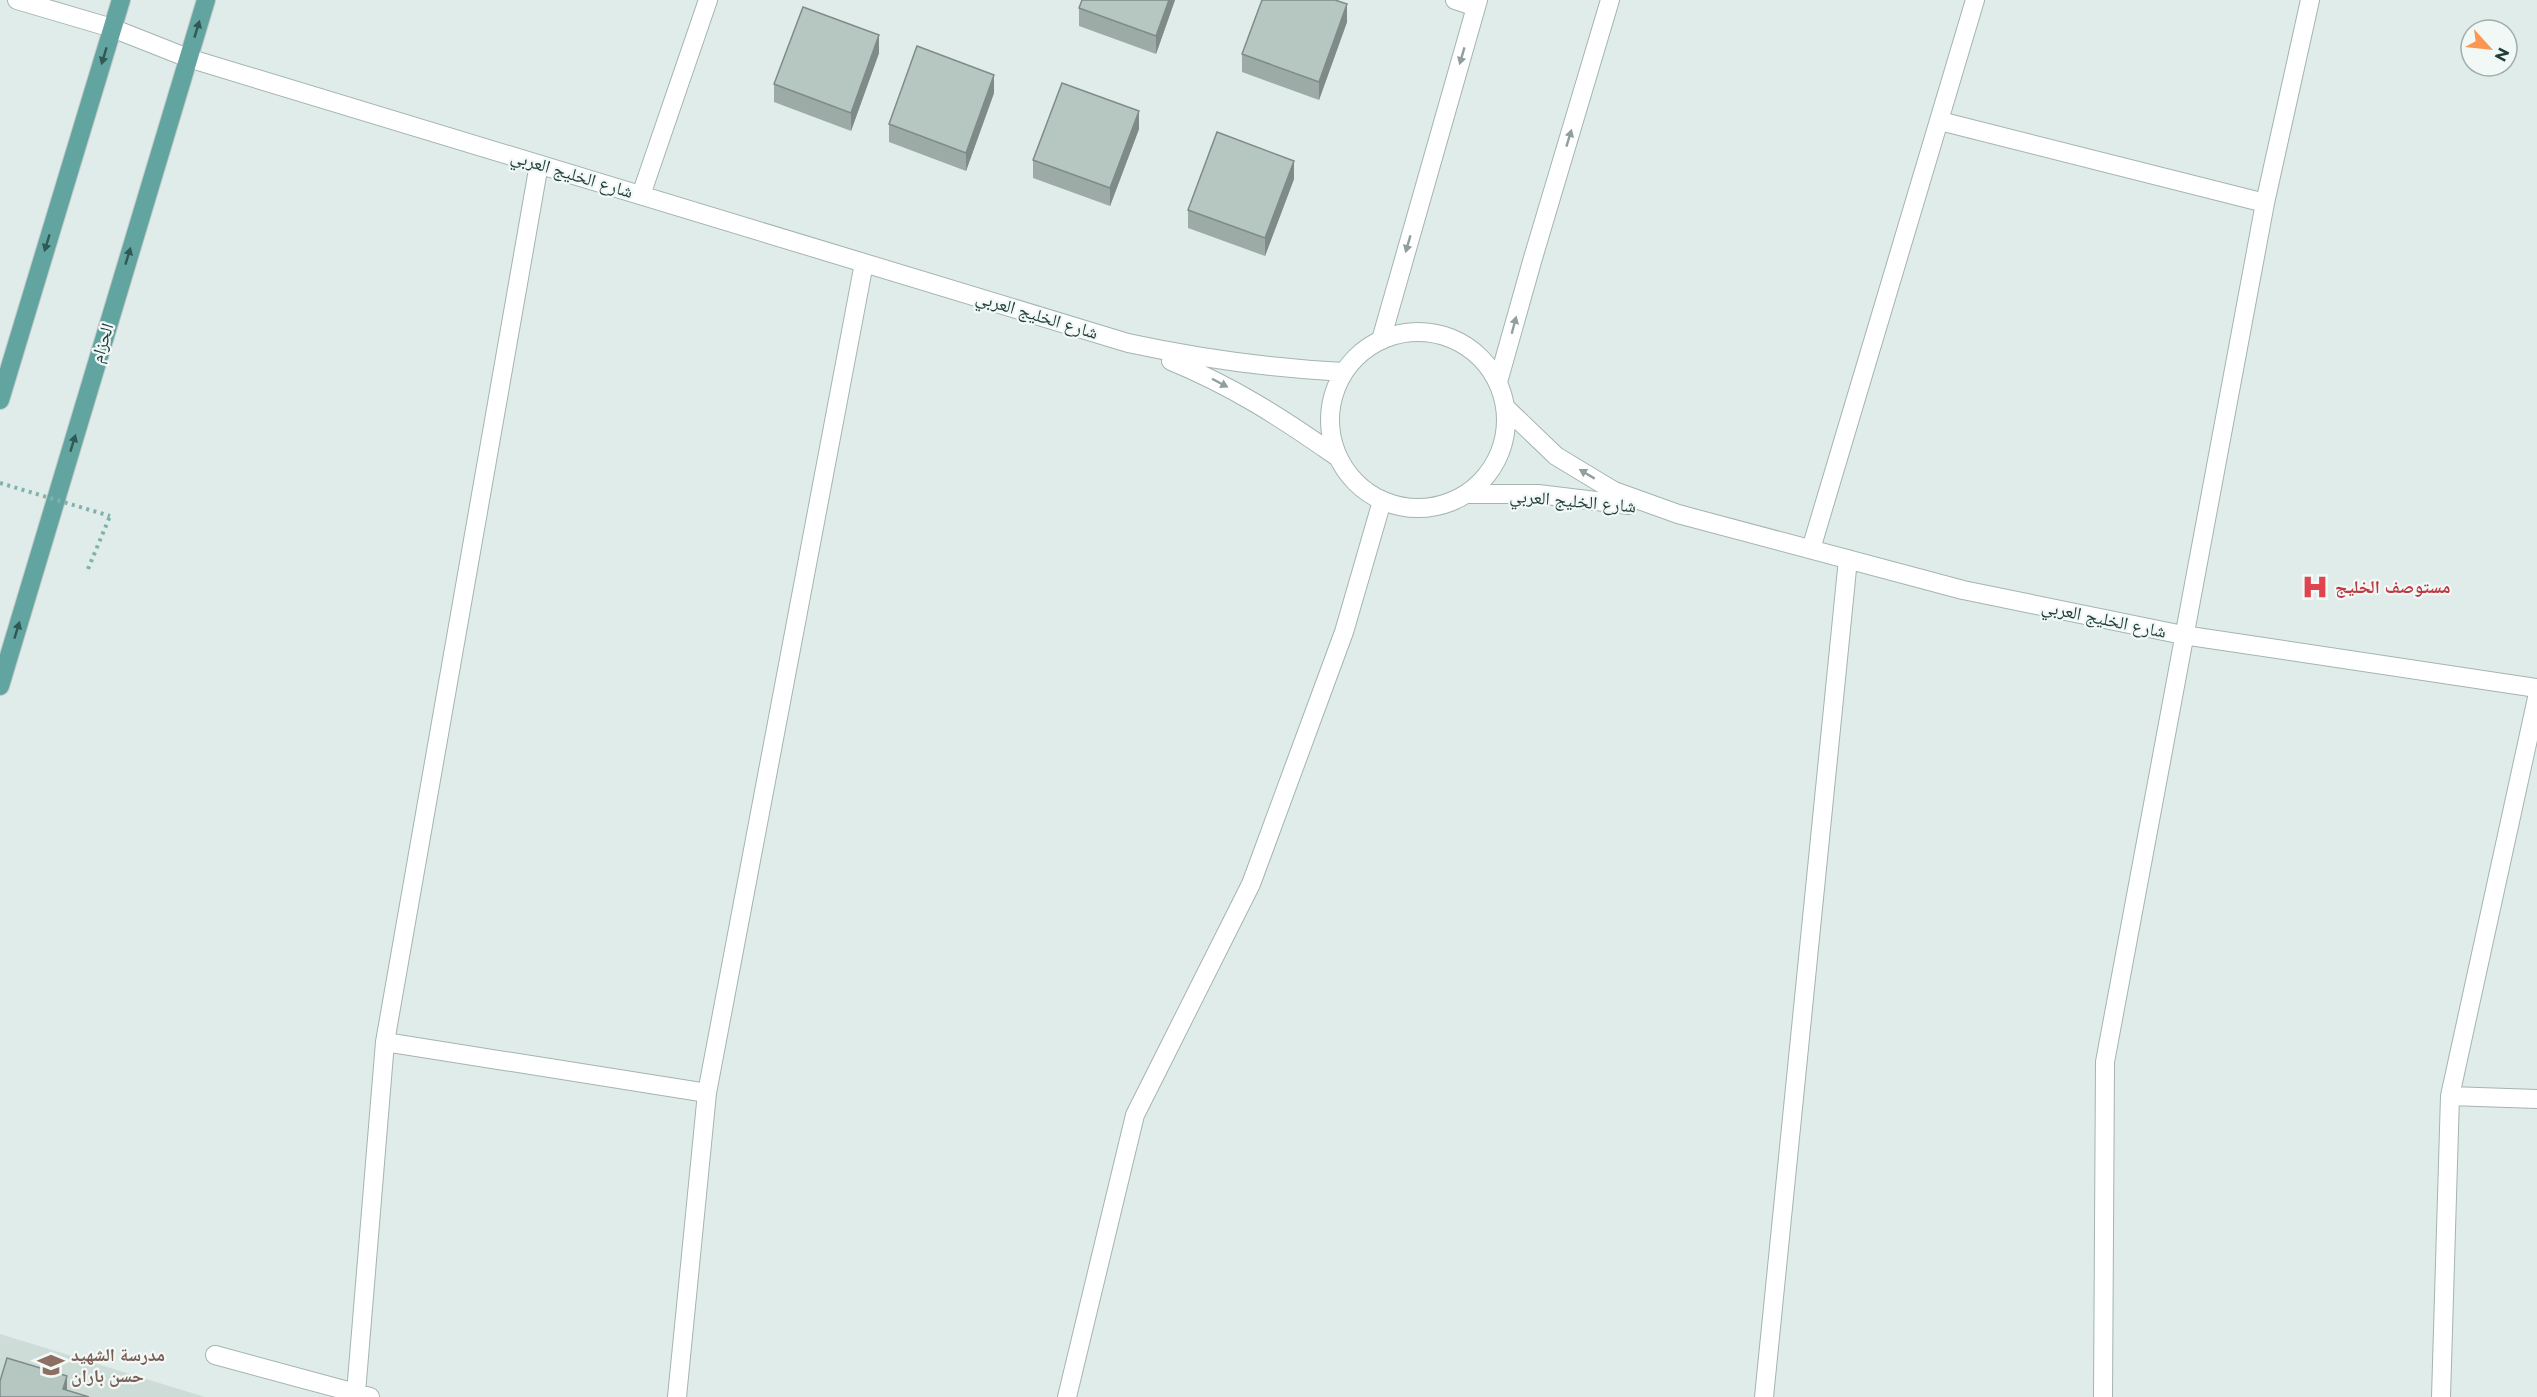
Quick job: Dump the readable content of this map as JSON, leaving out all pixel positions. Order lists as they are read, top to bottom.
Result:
{
  "streets": {
    "main road": ["الحزام"],
    "street": ["شارع الخليج العربي"]
  },
  "crossings": [
    ["شارع الخليج العربي", "الحزام"]
  ],
  "places": {
    "hospital": ["مستوصف الخليج"],
    "school or university": ["مدرسة الشهيد حسن باران"]
  },
  "north": "bottom right"
}
